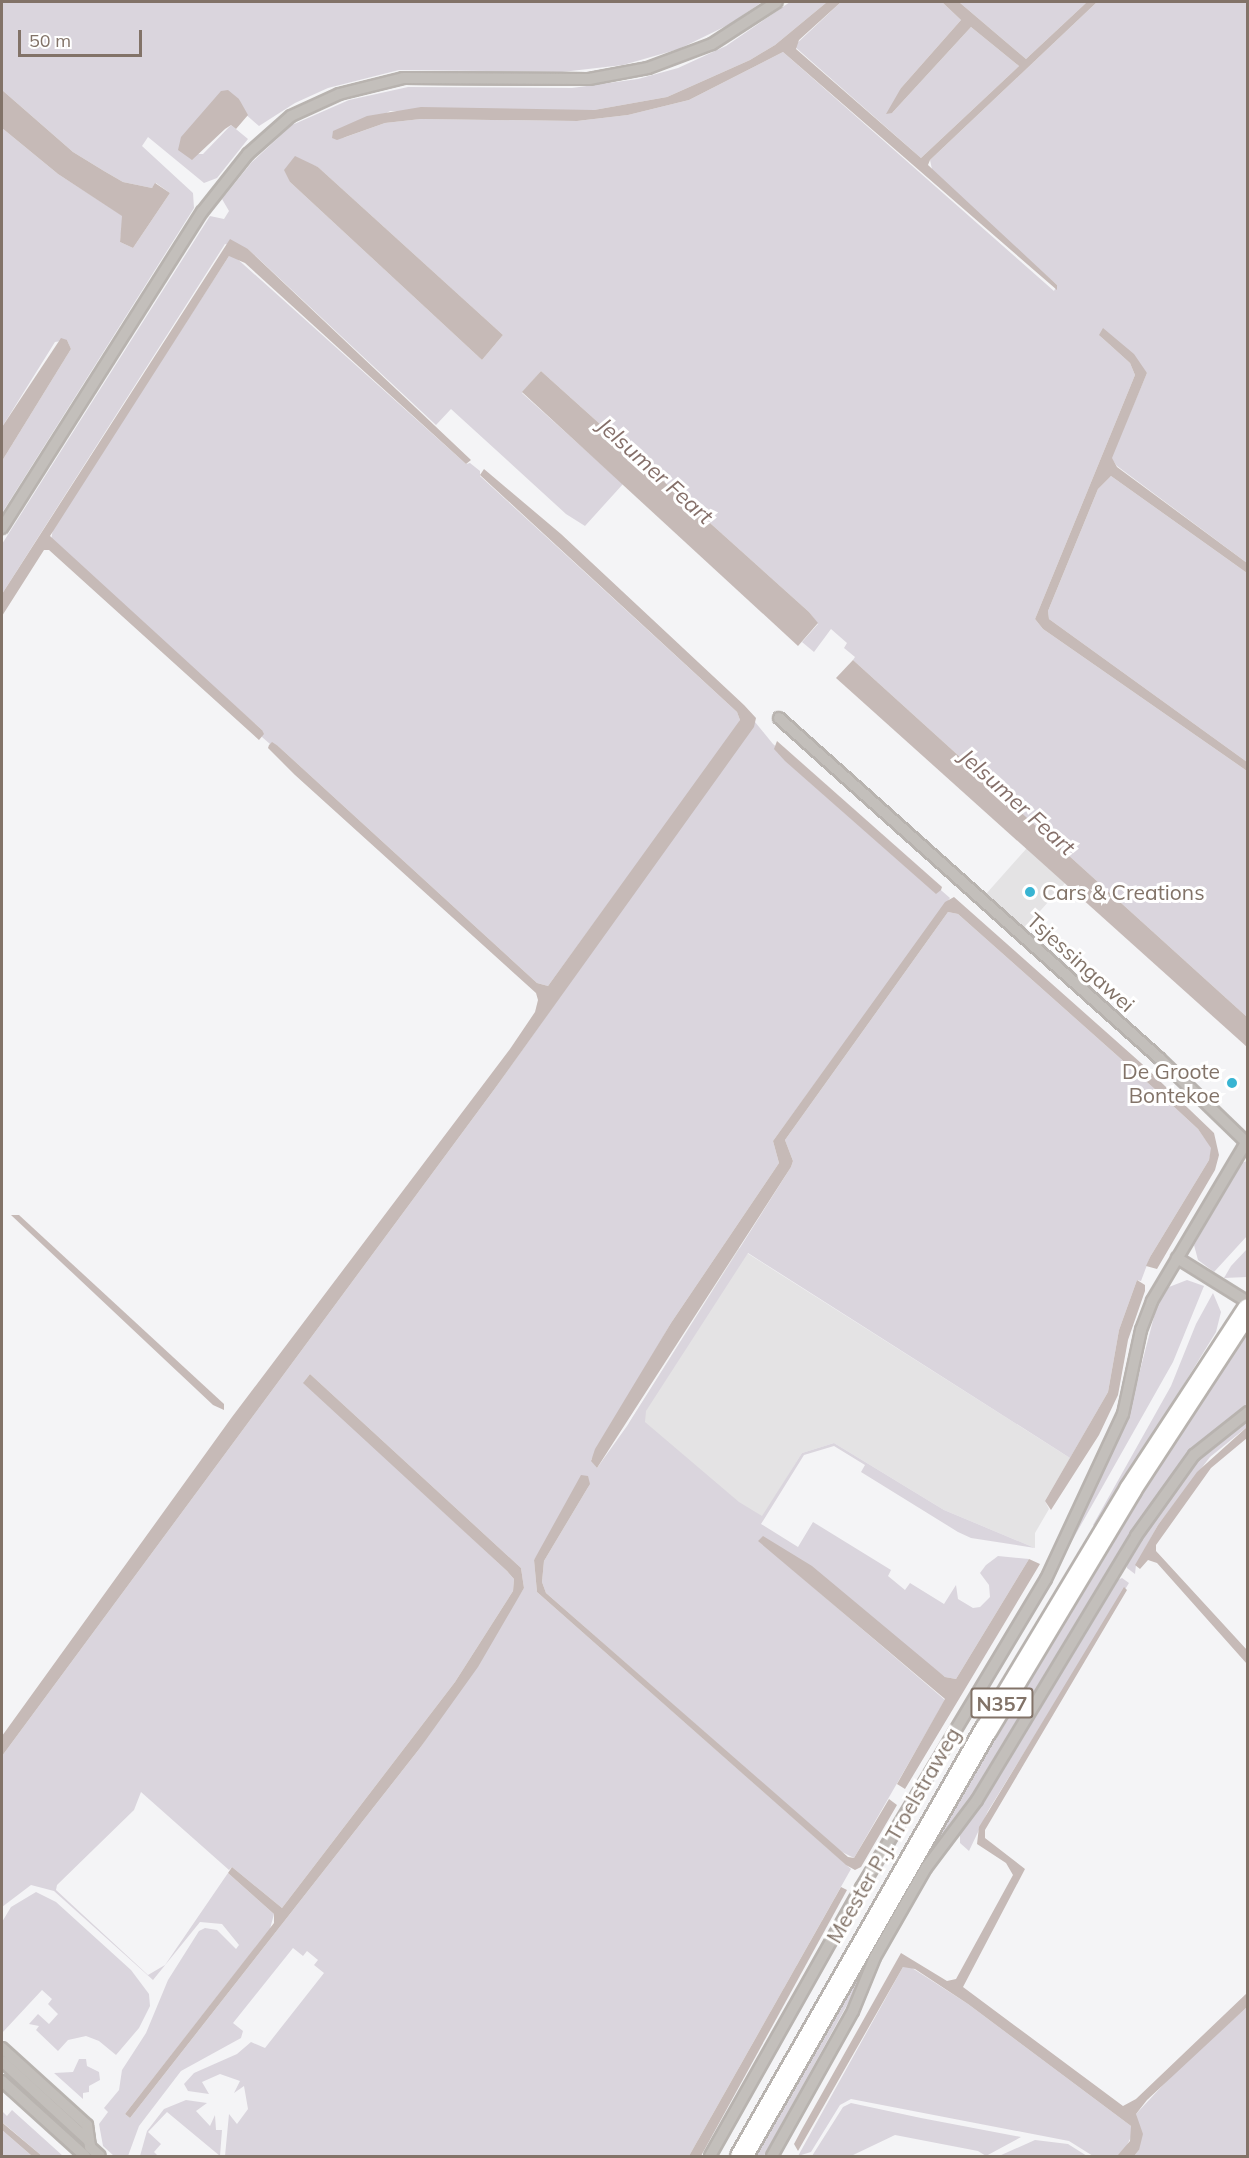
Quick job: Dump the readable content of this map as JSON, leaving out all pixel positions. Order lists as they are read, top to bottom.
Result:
{
  "streets": {
    "main road": ["N357", "Meester P.J. Troelstraweg"],
    "street": ["Tsjessingawei"]
  },
  "crossings": [
    ["Tsjessingawei", "Meester P.J. Troelstraweg"]
  ],
  "water": ["Jelsumer Feart"],
  "places": ["Cars & Creations", "De Groote Bontekoe"],
  "scale_bar": "50 m"
}
